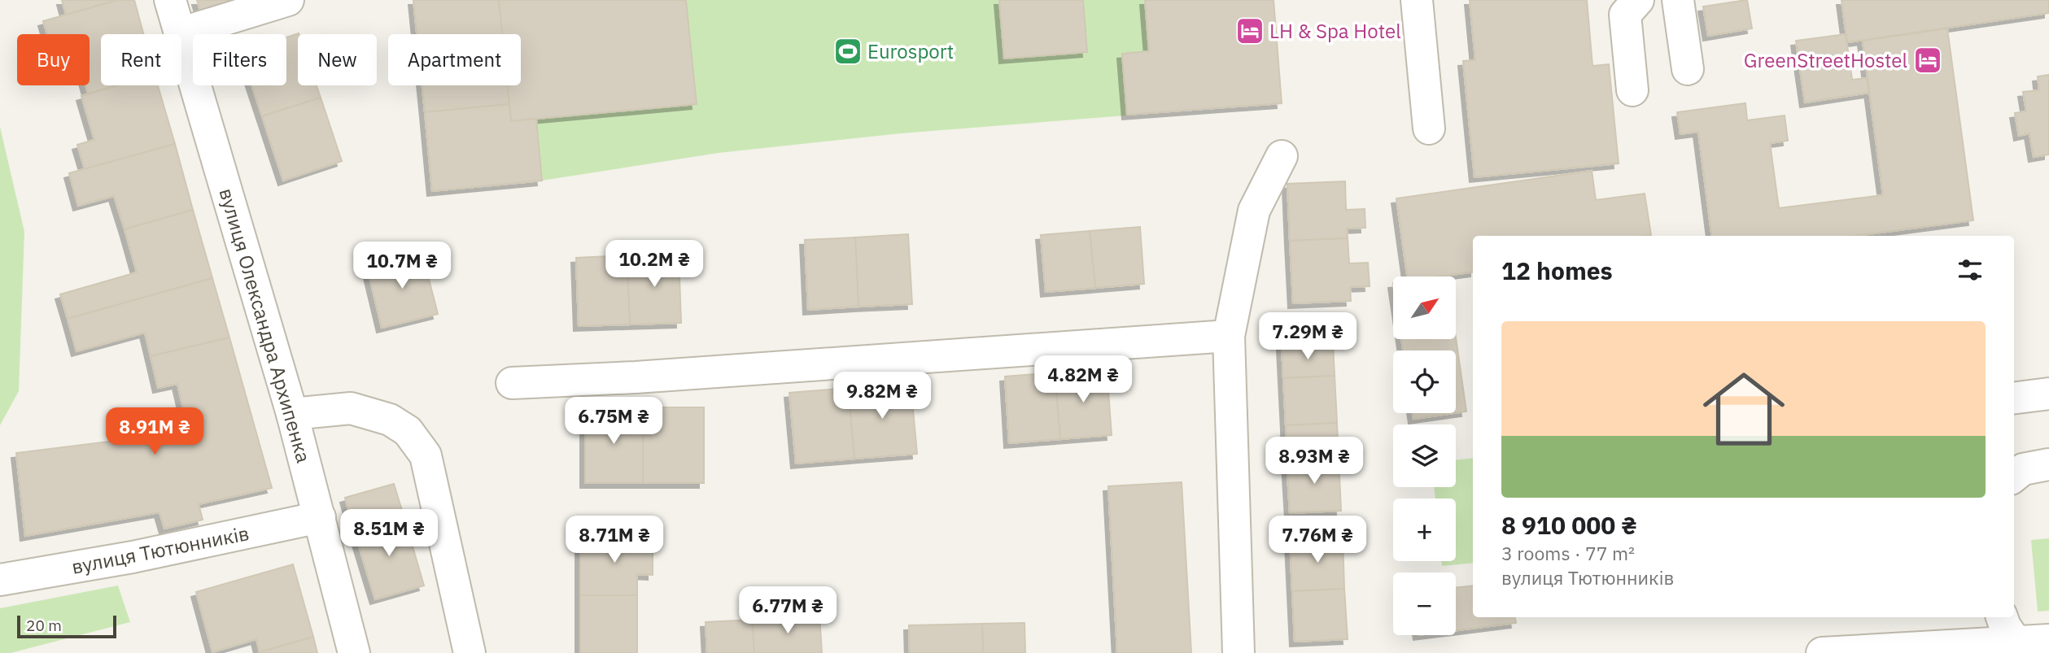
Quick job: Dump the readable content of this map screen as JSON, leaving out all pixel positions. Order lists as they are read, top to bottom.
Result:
{
  "streets": {
    "street": ["вулиця Олександра Архипенка", "вулиця Тютюнників"]
  },
  "crossings": [
    ["вулиця Олександра Архипенка", "вулиця Тютюнників"]
  ],
  "places": {
    "hotel": ["LH & Spa Hotel", "GreenStreetHostel"],
    "sports": ["Eurosport"]
  },
  "scale_bar": "20 m",
  "north": "top right",
  "page": {
    "chip": [
      "Buy",
      "Rent",
      "Filters",
      "New",
      "Apartment"
    ],
    "heading": "12 homes",
    "price": [
      "10.2M ₴",
      "10.7M ₴",
      "7.29M ₴",
      "4.82M ₴",
      "9.82M ₴",
      "6.75M ₴",
      "8.91M ₴",
      "8.93M ₴",
      "8.51M ₴",
      "8.71M ₴",
      "7.76M ₴",
      "6.77M ₴"
    ],
    "map_buttons": ["+", "−"],
    "list": [
      {
        "name": "8 910 000 ₴",
        "note": "3 rooms · 77 m² · вулиця Тютюнників"
      }
    ],
    "scale": "20 m"
  }
}
